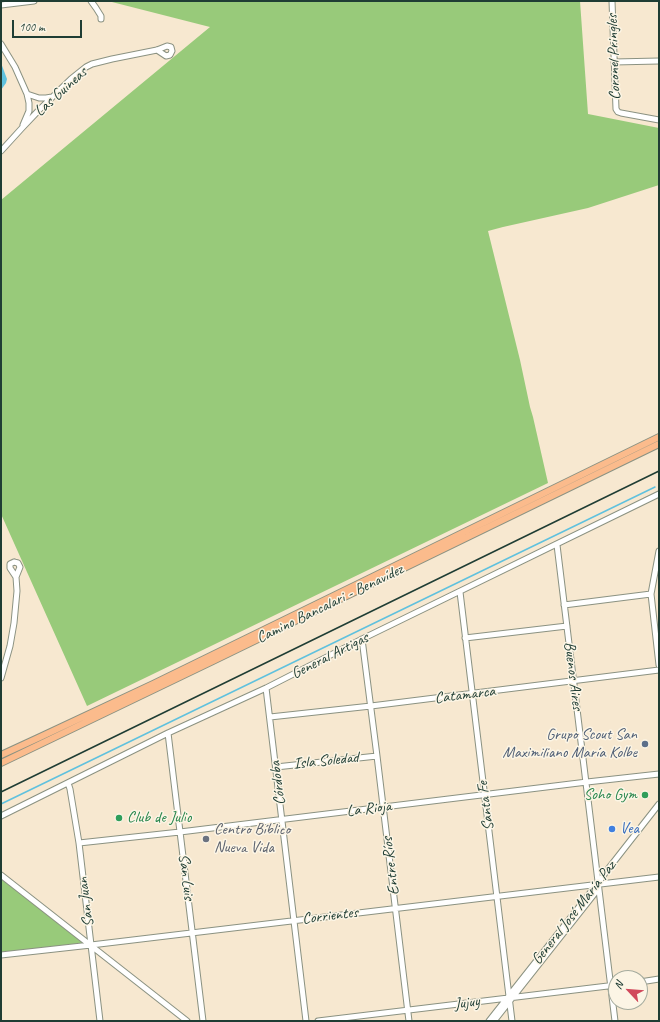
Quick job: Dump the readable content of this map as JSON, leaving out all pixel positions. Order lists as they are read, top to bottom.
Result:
{
  "streets": {
    "main road": ["Camino Bancalari - Benavídez"],
    "street": [
      "Coronel Pringles",
      "Las Guineas",
      "General Artigas",
      "Buenos Aires",
      "Catamarca",
      "Isla Soledad",
      "Córdoba",
      "Santa Fe",
      "La Rioja",
      "Entre Ríos",
      "San Luis",
      "San Juan",
      "General José María Paz",
      "Corrientes",
      "Jujuy"
    ]
  },
  "crossings": [
    ["General Artigas", "Buenos Aires"],
    ["General Artigas", "Córdoba"],
    ["General Artigas", "Santa Fe"],
    ["General Artigas", "Entre Ríos"],
    ["General Artigas", "San Luis"],
    ["General Artigas", "San Juan"],
    ["Buenos Aires", "Catamarca"],
    ["Buenos Aires", "La Rioja"],
    ["Buenos Aires", "General José María Paz"],
    ["Buenos Aires", "Corrientes"],
    ["Catamarca", "Córdoba"],
    ["Catamarca", "Santa Fe"],
    ["Catamarca", "Entre Ríos"],
    ["Isla Soledad", "Córdoba"],
    ["Isla Soledad", "Entre Ríos"],
    ["Córdoba", "La Rioja"],
    ["Córdoba", "Corrientes"],
    ["Santa Fe", "La Rioja"],
    ["Santa Fe", "General José María Paz"],
    ["Santa Fe", "Corrientes"],
    ["Santa Fe", "Jujuy"],
    ["La Rioja", "Entre Ríos"],
    ["La Rioja", "San Luis"],
    ["La Rioja", "San Juan"],
    ["Entre Ríos", "Corrientes"],
    ["Entre Ríos", "Jujuy"],
    ["San Luis", "Corrientes"],
    ["San Juan", "Corrientes"],
    ["General José María Paz", "Corrientes"],
    ["General José María Paz", "Jujuy"]
  ],
  "places": [
    "Grupo Scout San Maximiliano María Kolbe",
    "Soho Gym",
    "Club de Julio",
    "Vea",
    "Centro Bíblico Nueva Vida"
  ],
  "scale_bar": "100 m",
  "north": "top left"
}
